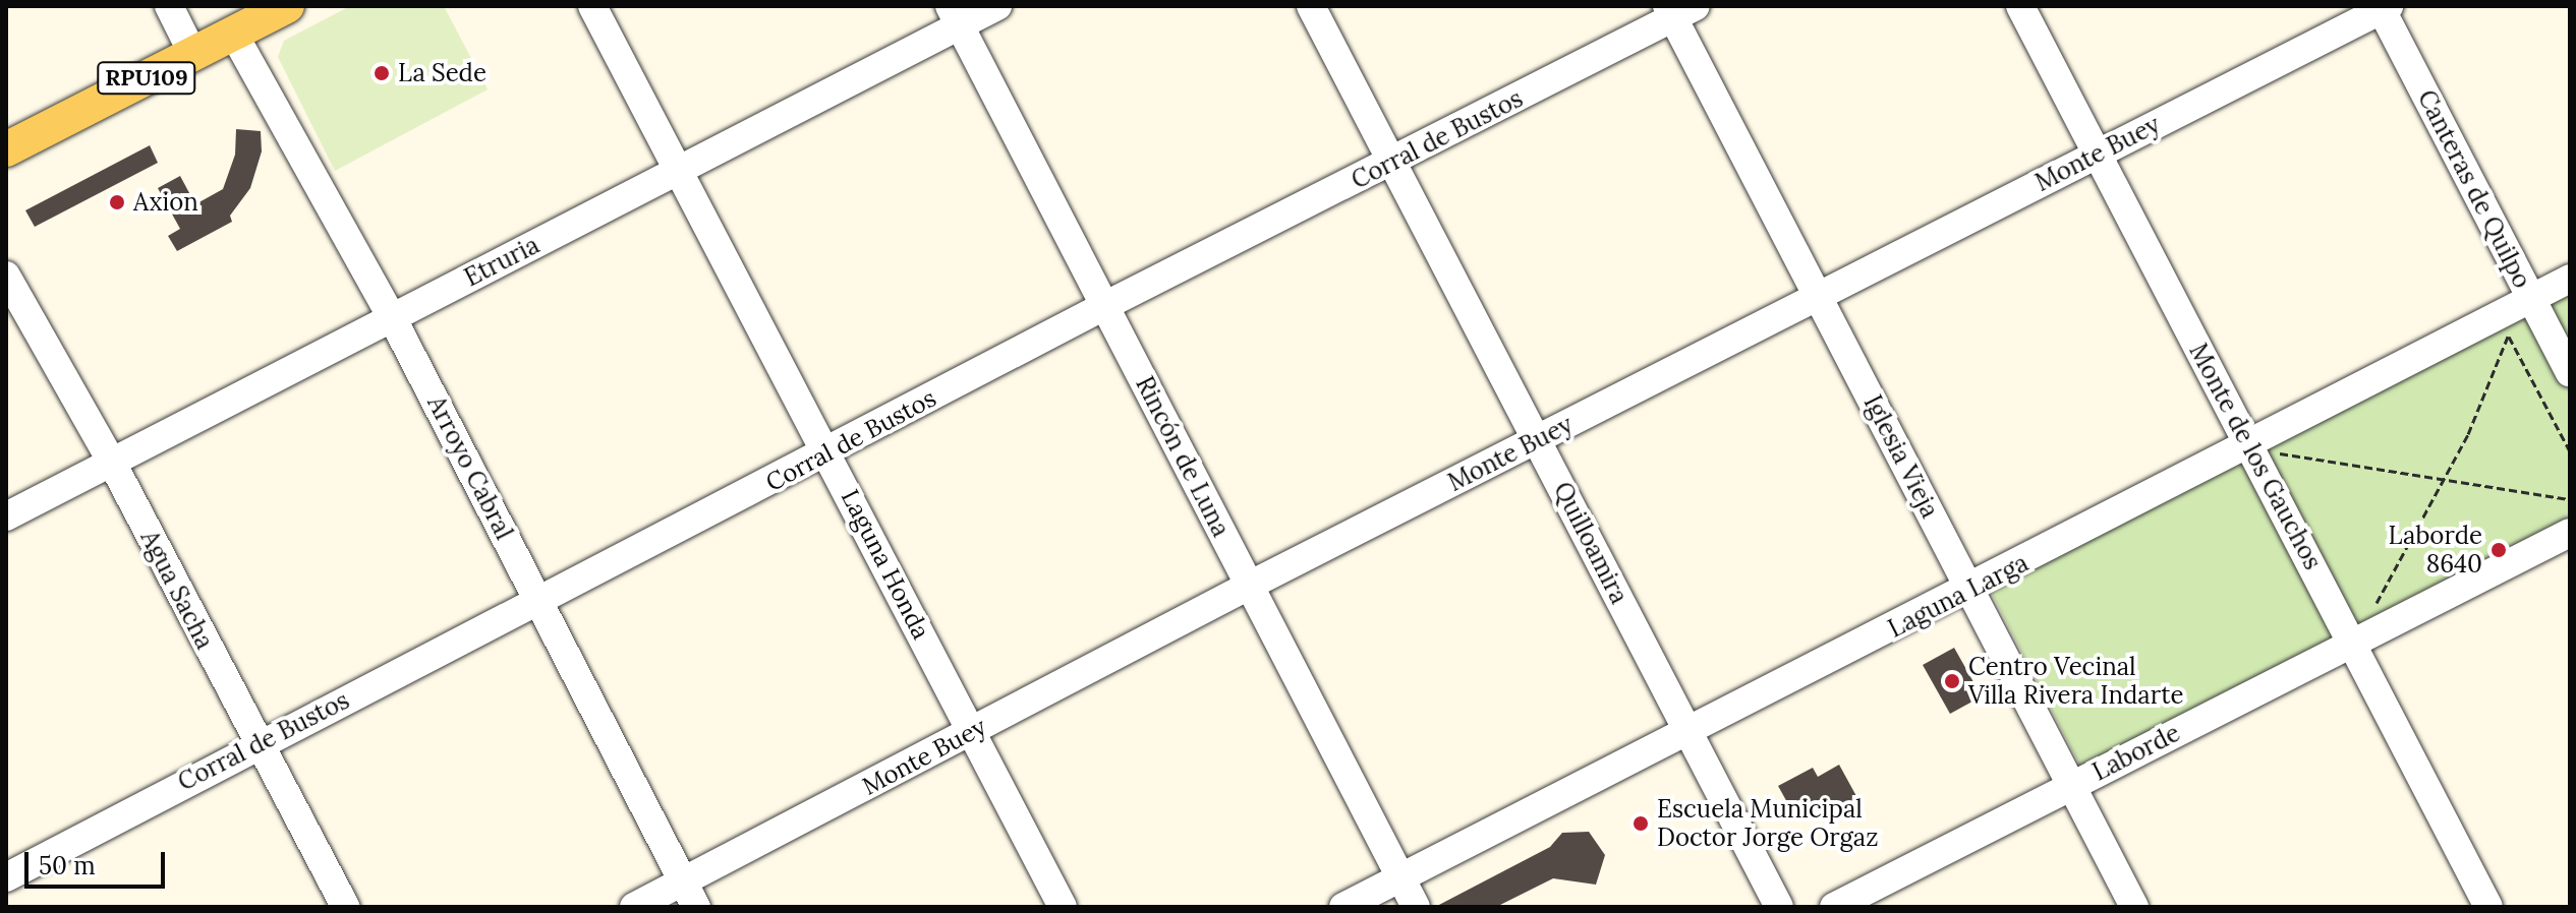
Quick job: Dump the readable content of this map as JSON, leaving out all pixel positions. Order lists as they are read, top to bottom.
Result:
{
  "streets": {
    "main road": ["RPU109"],
    "street": [
      "Corral de Bustos",
      "Monte Buey",
      "Canteras de Quilpo",
      "Etruria",
      "Rincón de Luna",
      "Iglesia Vieja",
      "Monte de los Gauchos",
      "Arroyo Cabral",
      "Quilloamira",
      "Laguna Honda",
      "Agua Sacha",
      "Laguna Larga",
      "Laborde"
    ]
  },
  "crossings": [
    ["RPU109", "Arroyo Cabral"],
    ["Corral de Bustos", "Rincón de Luna"],
    ["Corral de Bustos", "Iglesia Vieja"],
    ["Corral de Bustos", "Arroyo Cabral"],
    ["Corral de Bustos", "Quilloamira"],
    ["Corral de Bustos", "Laguna Honda"],
    ["Corral de Bustos", "Agua Sacha"],
    ["Monte Buey", "Canteras de Quilpo"],
    ["Monte Buey", "Rincón de Luna"],
    ["Monte Buey", "Iglesia Vieja"],
    ["Monte Buey", "Monte de los Gauchos"],
    ["Monte Buey", "Arroyo Cabral"],
    ["Monte Buey", "Quilloamira"],
    ["Monte Buey", "Laguna Honda"],
    ["Canteras de Quilpo", "Laguna Larga"],
    ["Etruria", "Rincón de Luna"],
    ["Etruria", "Arroyo Cabral"],
    ["Etruria", "Laguna Honda"],
    ["Etruria", "Agua Sacha"],
    ["Rincón de Luna", "Laguna Larga"],
    ["Iglesia Vieja", "Laguna Larga"],
    ["Iglesia Vieja", "Laborde"],
    ["Monte de los Gauchos", "Laguna Larga"],
    ["Monte de los Gauchos", "Laborde"],
    ["Quilloamira", "Laguna Larga"]
  ],
  "places": [
    "La Sede",
    "Axion",
    "Laborde 8640",
    "Centro Vecinal Villa Rivera Indarte",
    "Escuela Municipal Doctor Jorge Orgaz"
  ],
  "scale_bar": "50 m"
}
